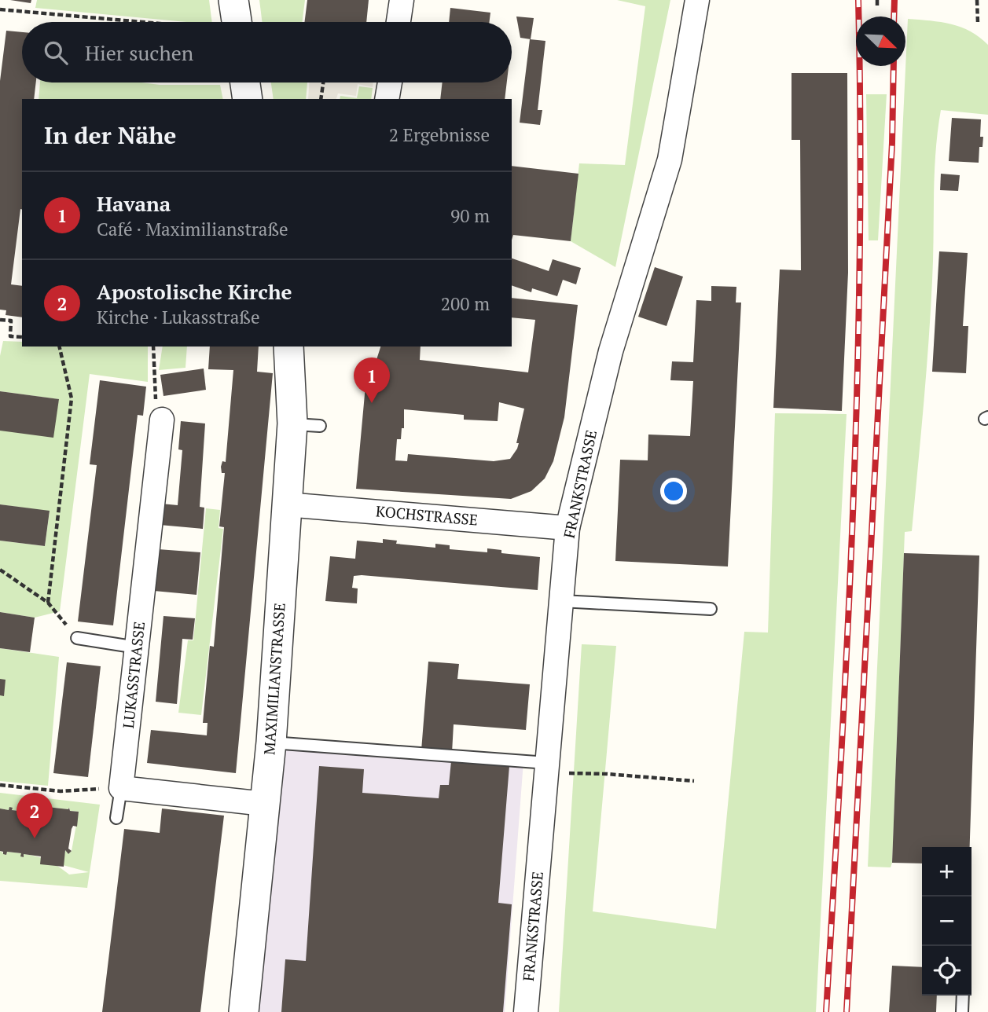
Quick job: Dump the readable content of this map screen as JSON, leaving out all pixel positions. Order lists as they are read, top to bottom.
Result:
{
  "streets": {
    "street": [
      "FRANKSTRASSE",
      "KOCHSTRASSE",
      "LUKASSTRASSE",
      "MAXIMILIANSTRASSE"
    ]
  },
  "crossings": [
    ["FRANKSTRASSE", "KOCHSTRASSE"],
    ["KOCHSTRASSE", "MAXIMILIANSTRASSE"]
  ],
  "north": "bottom right",
  "page": {
    "search": "Hier suchen",
    "heading": ["In der Nähe", "2 Ergebnisse"],
    "list": [
      {
        "mark": "1",
        "name": "Havana",
        "note": "Café · Maximilianstraße",
        "value": "90 m"
      },
      {
        "mark": "2",
        "name": "Apostolische Kirche",
        "note": "Kirche · Lukasstraße",
        "value": "200 m"
      }
    ],
    "pins": ["1", "2"],
    "map_buttons": ["+", "−"]
  }
}
